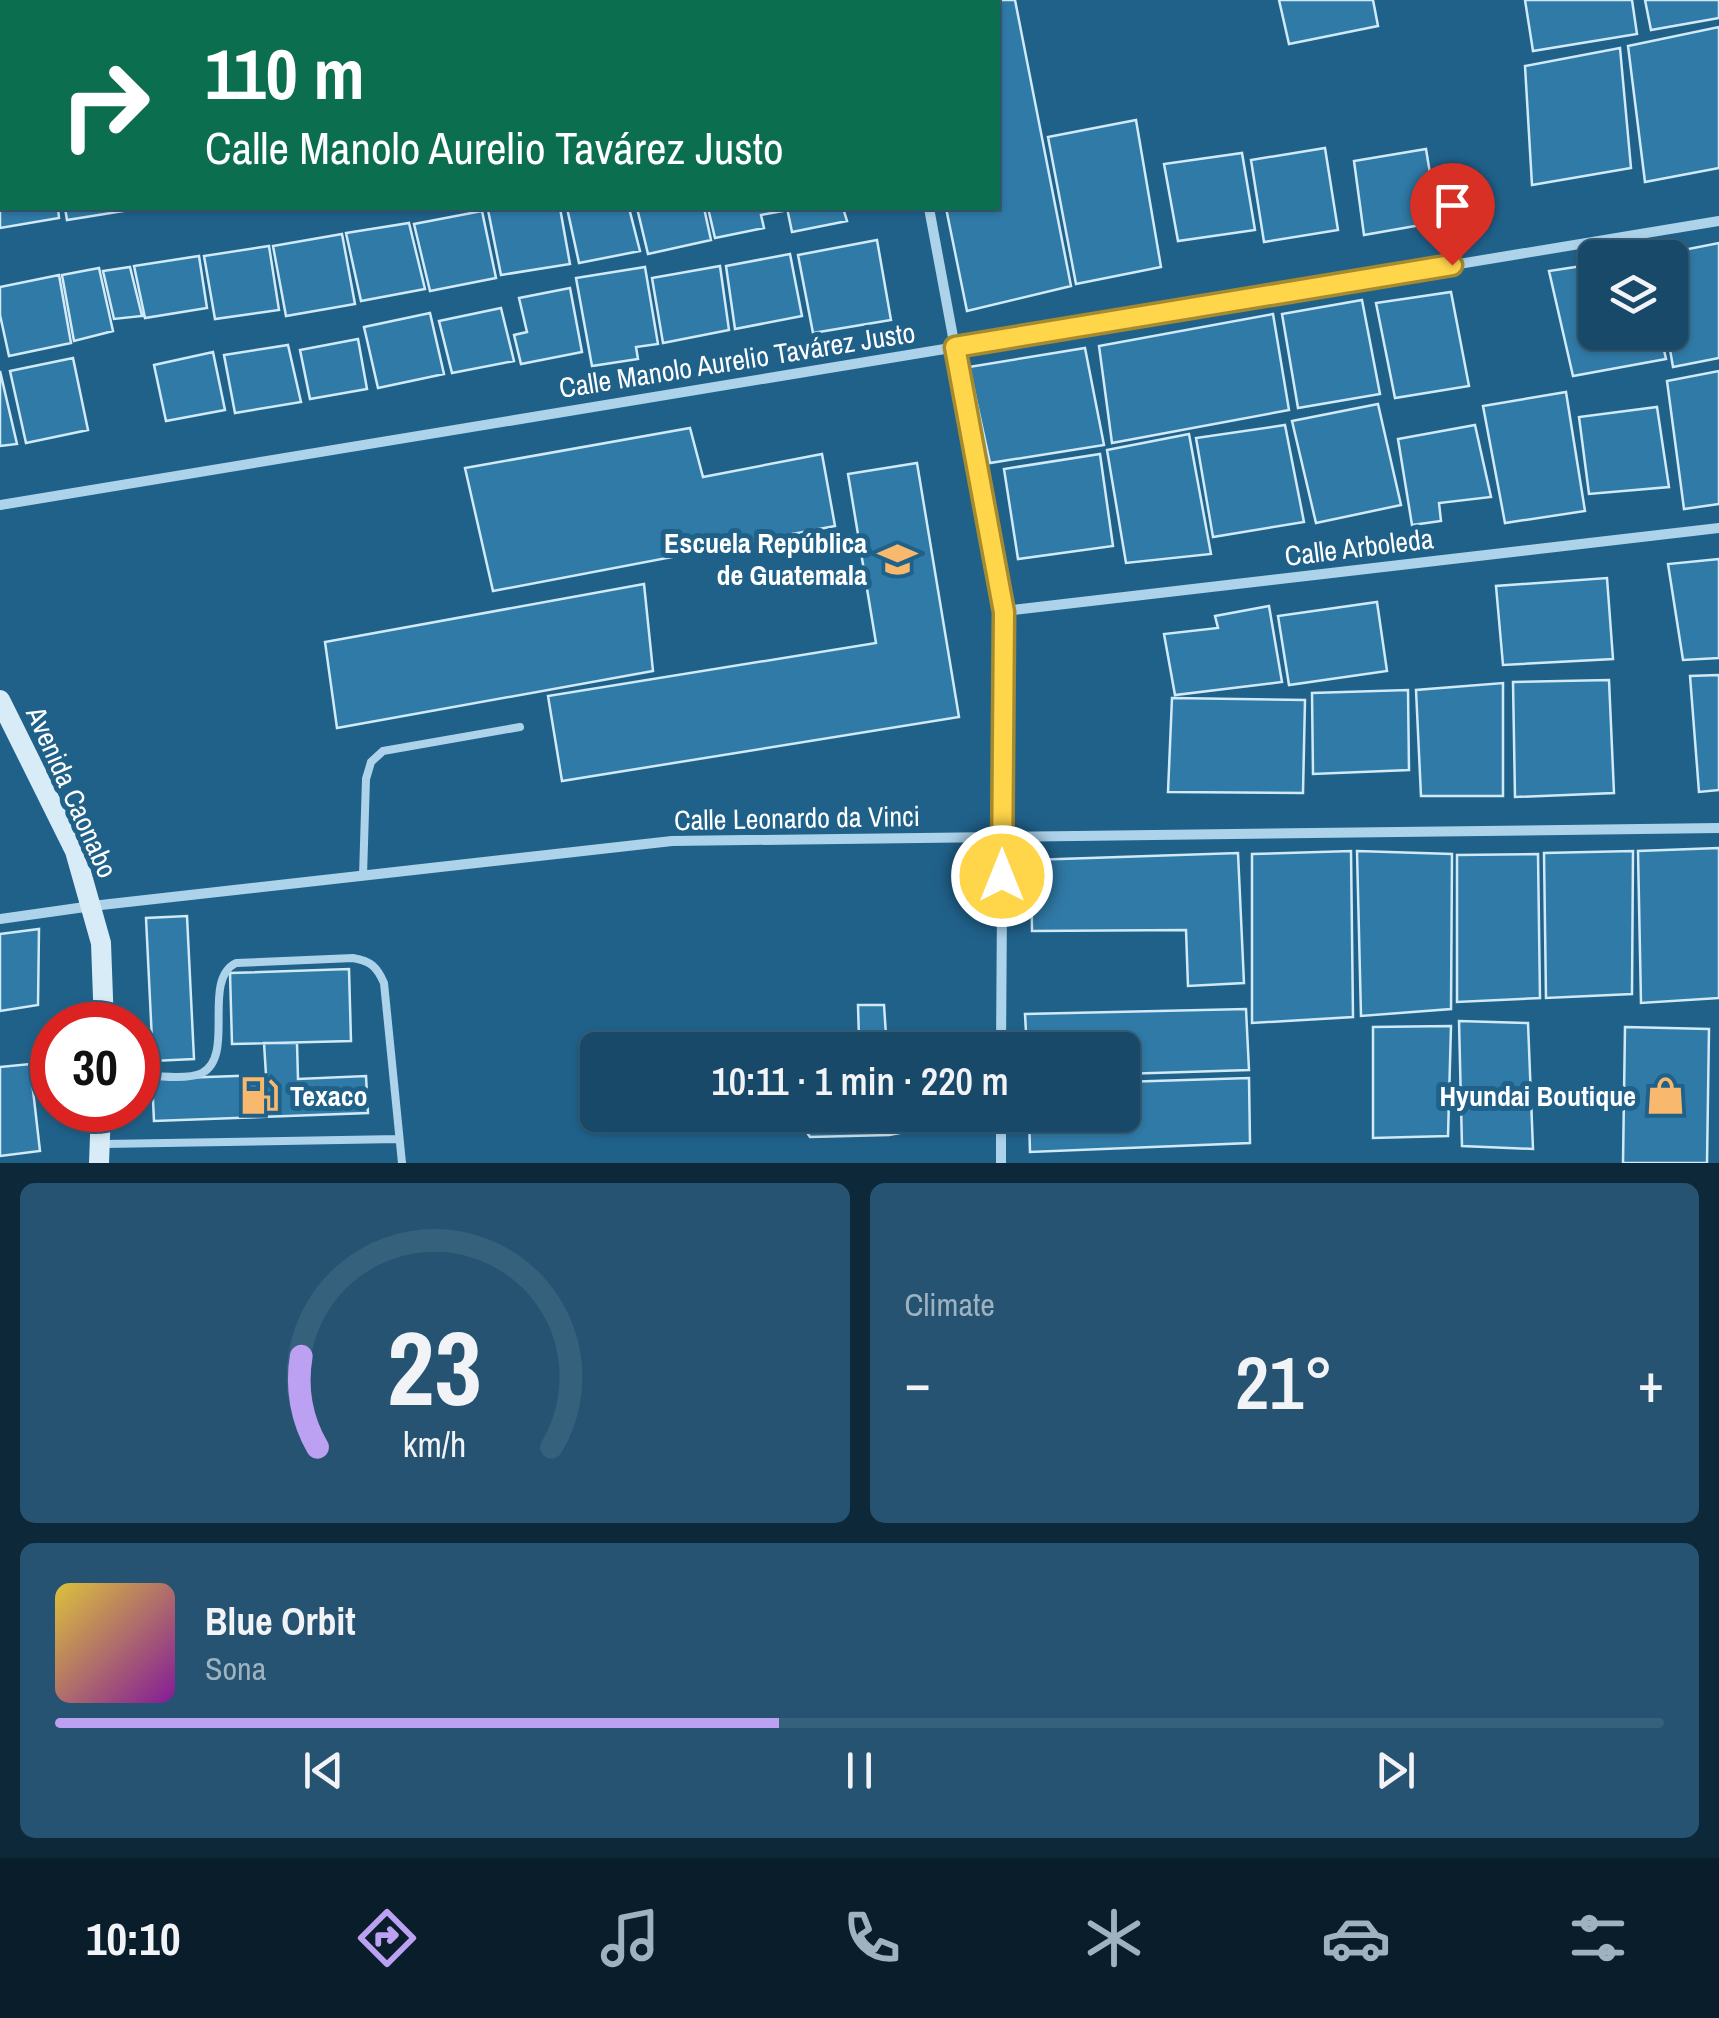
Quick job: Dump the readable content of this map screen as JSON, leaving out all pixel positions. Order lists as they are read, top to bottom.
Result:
{
  "streets": {
    "street": [
      "Calle Manolo Aurelio Tavárez Justo",
      "Calle Arboleda",
      "Avenida Caonabo",
      "Calle Leonardo da Vinci"
    ]
  },
  "crossings": [
    ["Avenida Caonabo", "Calle Leonardo da Vinci"]
  ],
  "places": {
    "school or university": ["Escuela República de Guatemala"],
    "fuel station": ["Texaco"],
    "shop": ["Hyundai Boutique"]
  },
  "page": {
    "turn": ["110 m", "Calle Manolo Aurelio Tavárez Justo"],
    "limit": "30",
    "trip": "10:11 · 1 min · 220 m",
    "tile": "Climate",
    "heat": ["−", "21°", "+"],
    "song": ["Blue Orbit", "Sona"],
    "tabs": "10:10",
    "gauge": ["23", "km/h"]
  }
}
